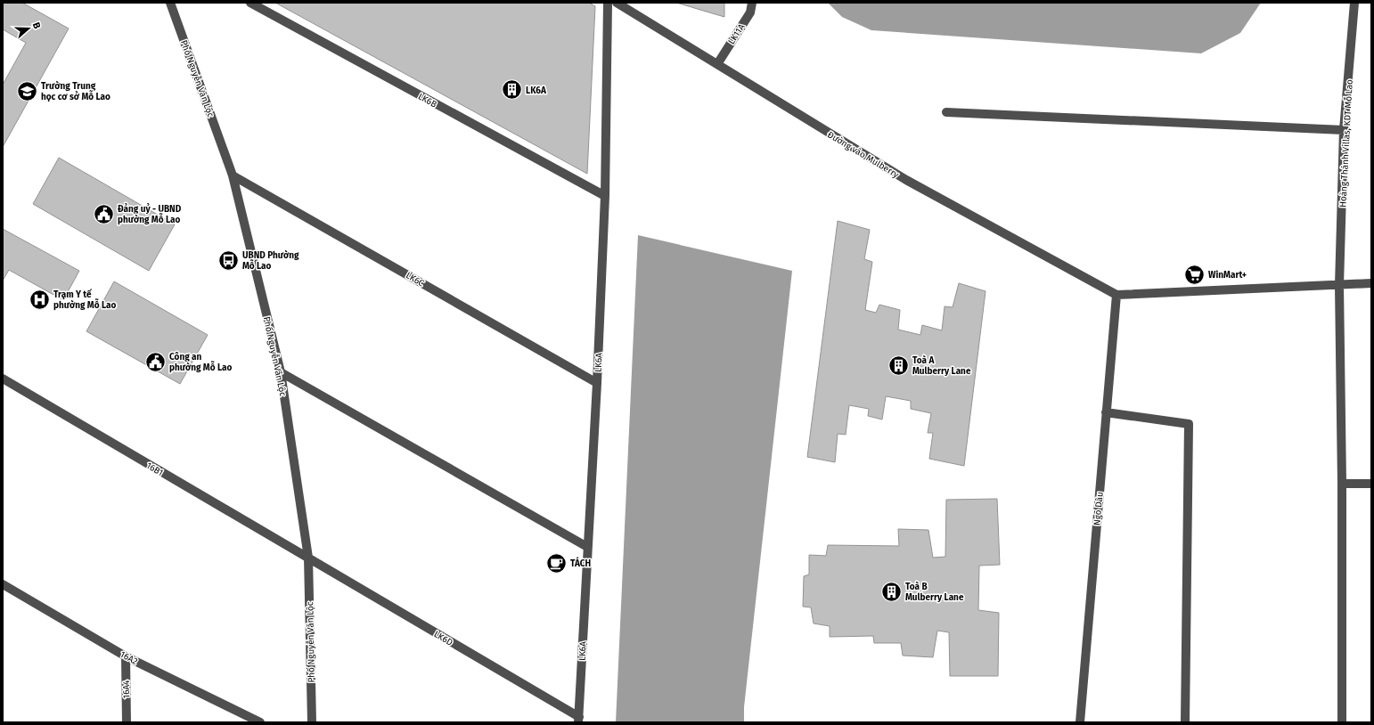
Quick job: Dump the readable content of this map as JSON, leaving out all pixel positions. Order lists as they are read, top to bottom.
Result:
{
  "streets": {
    "street": [
      "LK11A",
      "Phố Nguyễn Văn Lộc",
      "LK6B",
      "Hoàng Thành Villas, KDT Mỗ Lao",
      "Đường vào Mulberry",
      "LK6C",
      "LK6A",
      "16B1",
      "Ngõ Dâu",
      "LK6D",
      "16A2",
      "16A4"
    ]
  },
  "crossings": [
    ["LK11A", "Đường vào Mulberry"],
    ["Phố Nguyễn Văn Lộc", "LK6C"],
    ["Phố Nguyễn Văn Lộc", "16B1"],
    ["Phố Nguyễn Văn Lộc", "LK6D"],
    ["LK6B", "LK6A"],
    ["Đường vào Mulberry", "Ngõ Dâu"],
    ["LK6C", "LK6A"],
    ["LK6A", "LK6D"],
    ["16B1", "LK6D"],
    ["16A2", "16A4"]
  ],
  "places": {
    "building": ["LK6A", "Toà A Mulberry Lane", "Toà B Mulberry Lane"],
    "school or university": ["Trường Trung học cơ sở Mỗ Lao"],
    "public building": ["Đảng uỷ - UBND phường Mỗ Lao", "Công an phường Mỗ Lao"],
    "bus stop": ["UBND Phường Mỗ Lao"],
    "supermarket": ["WinMart+"],
    "hospital": ["Trạm Y tế phường Mỗ Lao"],
    "cafe": ["TÁCH"]
  },
  "north": "right"
}
